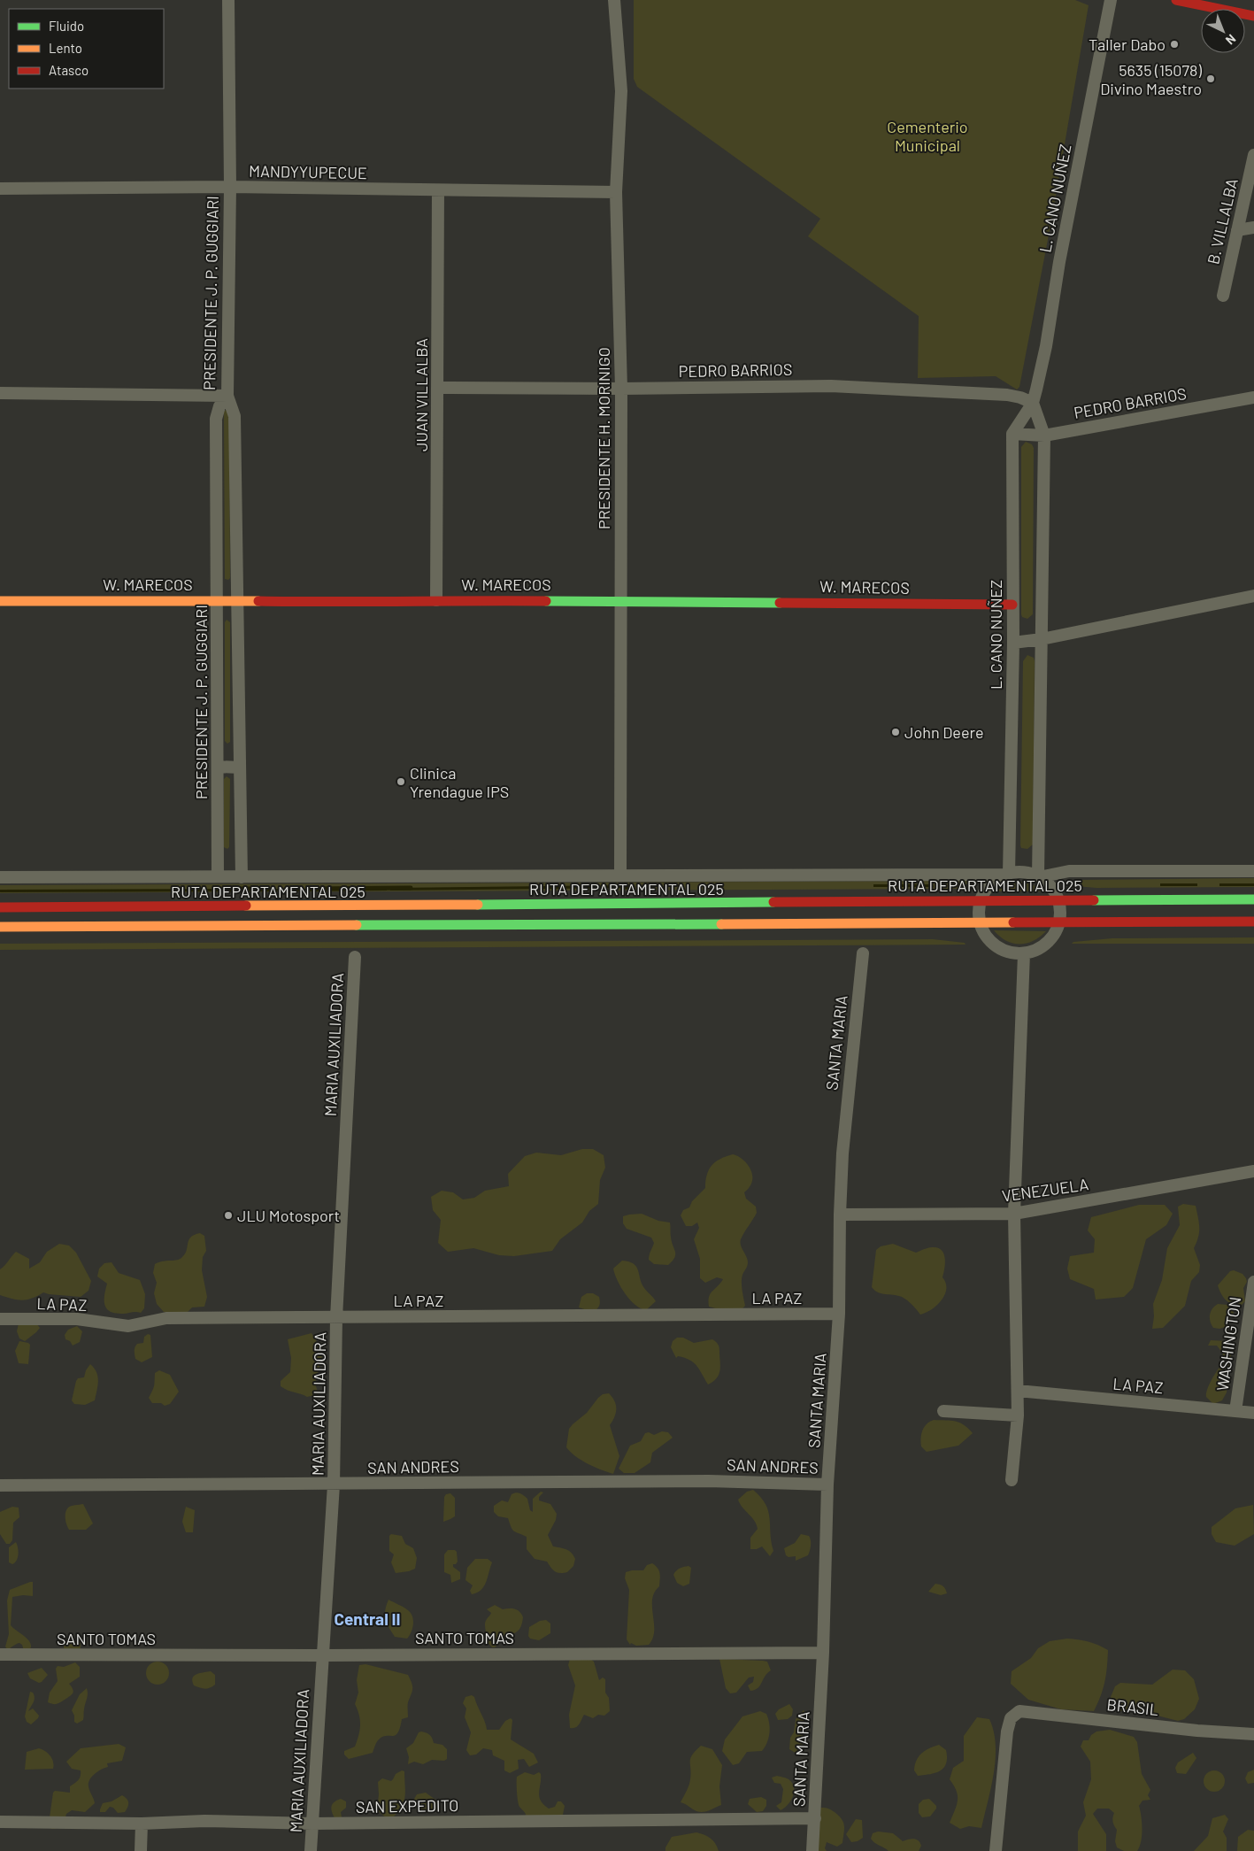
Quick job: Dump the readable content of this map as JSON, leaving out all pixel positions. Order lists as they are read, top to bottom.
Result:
{
  "streets": {
    "main road": ["W. MARECOS", "RUTA DEPARTAMENTAL 025"],
    "street": [
      "MANDYYUPECUE",
      "L. CANO NUÑEZ",
      "B. VILLALBA",
      "PRESIDENTE J. P. GUGGIARI",
      "PEDRO BARRIOS",
      "JUAN VILLALBA",
      "PRESIDENTE H. MORINIGO",
      "SANTA MARIA",
      "MARIA AUXILIADORA",
      "VENEZUELA",
      "LA PAZ",
      "WASHINGTON",
      "SAN ANDRES",
      "SANTO TOMAS",
      "BRASIL",
      "SAN EXPEDITO"
    ]
  },
  "crossings": [
    ["MANDYYUPECUE", "PRESIDENTE J. P. GUGGIARI"],
    ["MANDYYUPECUE", "JUAN VILLALBA"],
    ["MANDYYUPECUE", "PRESIDENTE H. MORINIGO"],
    ["L. CANO NUÑEZ", "PEDRO BARRIOS"],
    ["L. CANO NUÑEZ", "W. MARECOS"],
    ["PRESIDENTE J. P. GUGGIARI", "W. MARECOS"],
    ["PEDRO BARRIOS", "JUAN VILLALBA"],
    ["PEDRO BARRIOS", "PRESIDENTE H. MORINIGO"],
    ["JUAN VILLALBA", "W. MARECOS"],
    ["PRESIDENTE H. MORINIGO", "W. MARECOS"],
    ["SANTA MARIA", "VENEZUELA"],
    ["SANTA MARIA", "LA PAZ"],
    ["SANTA MARIA", "SAN ANDRES"],
    ["SANTA MARIA", "SANTO TOMAS"],
    ["SANTA MARIA", "SAN EXPEDITO"],
    ["MARIA AUXILIADORA", "LA PAZ"],
    ["MARIA AUXILIADORA", "SAN ANDRES"],
    ["MARIA AUXILIADORA", "SANTO TOMAS"],
    ["MARIA AUXILIADORA", "SAN EXPEDITO"],
    ["LA PAZ", "WASHINGTON"]
  ],
  "districts": ["Central II"],
  "parks": ["Cementerio Municipal"],
  "places": [
    "Taller Dabo",
    "5635 (15078) Divino Maestro",
    "John Deere",
    "Clinica Yrendague IPS",
    "JLU Motosport"
  ],
  "legend": ["Fluido", "Lento", "Atasco"],
  "north": "bottom right"
}
